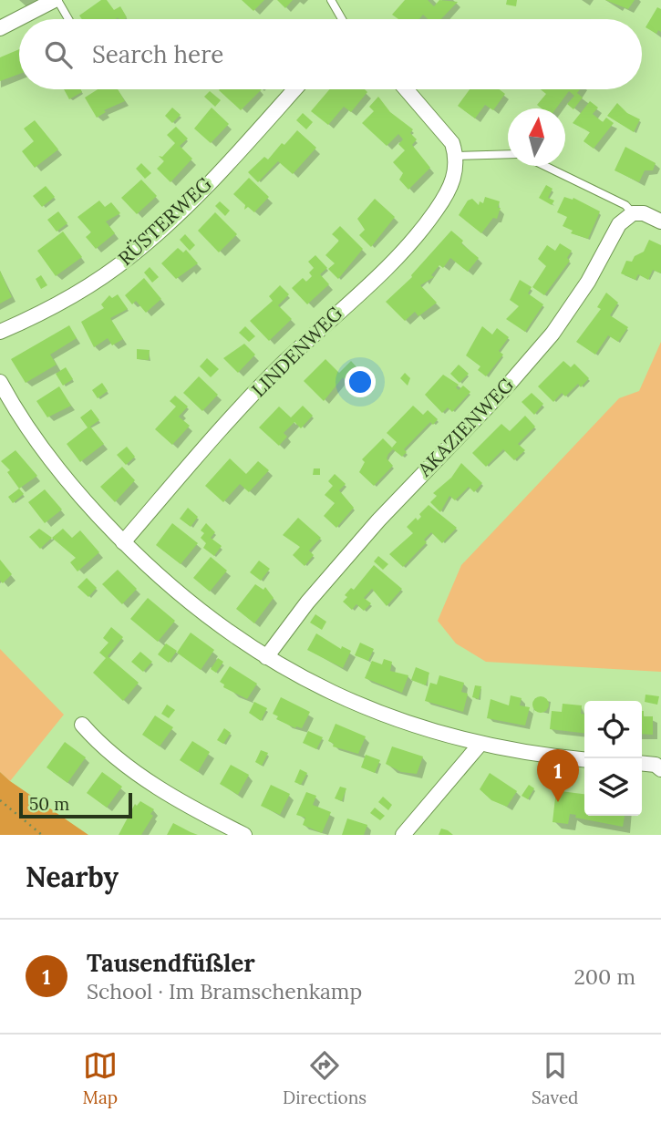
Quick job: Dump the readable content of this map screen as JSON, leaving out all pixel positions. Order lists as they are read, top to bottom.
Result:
{
  "streets": {
    "street": ["RÜSTERWEG", "LINDENWEG", "AKAZIENWEG"]
  },
  "scale_bar": "50 m",
  "north": "top",
  "page": {
    "search": "Search here",
    "pins": "1",
    "scale": "50 m",
    "heading": "Nearby",
    "list": [
      {
        "mark": "1",
        "name": "Tausendfüßler",
        "note": "School · Im Bramschenkamp",
        "value": "200 m"
      }
    ],
    "nav": ["Map", "Directions", "Saved"]
  }
}
